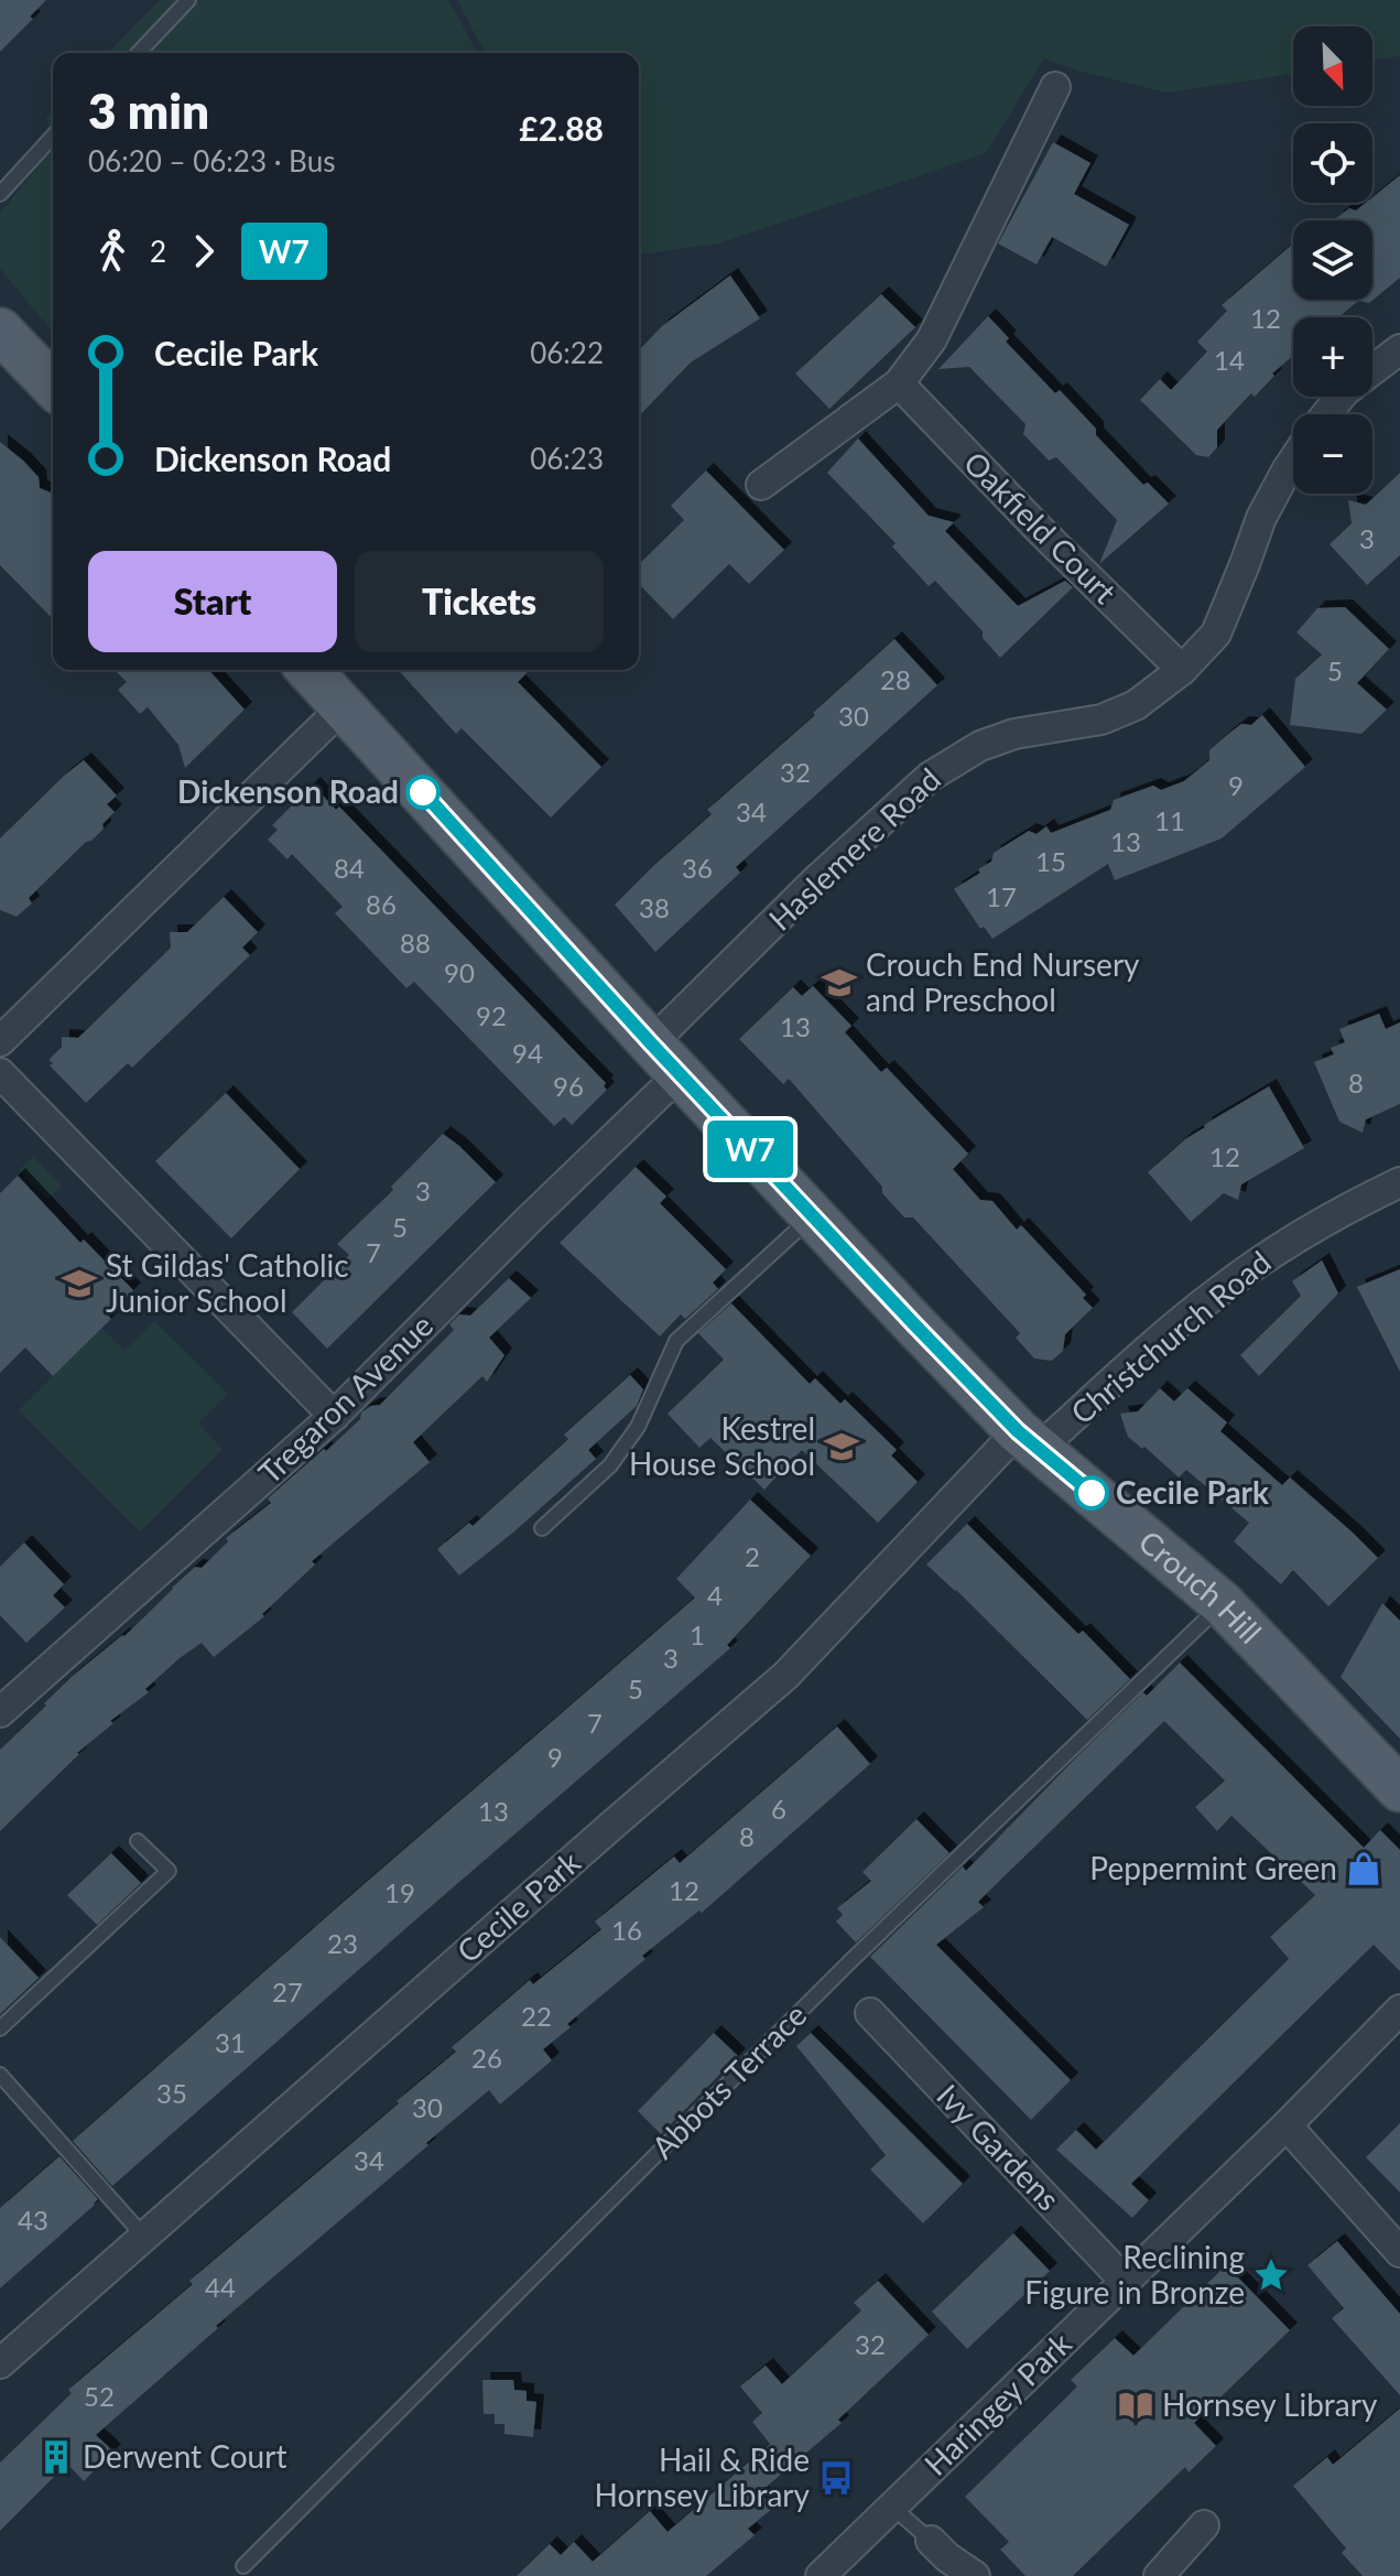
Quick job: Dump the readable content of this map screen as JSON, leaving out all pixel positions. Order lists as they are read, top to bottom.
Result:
{
  "streets": {
    "main road": ["Crouch Hill"],
    "street": [
      "Oakfield Court",
      "Haslemere Road",
      "Christchurch Road",
      "Tregaron Avenue",
      "Cecile Park",
      "Ivy Gardens",
      "Haringey Park"
    ],
    "lane": ["Abbots Terrace"]
  },
  "crossings": [
    ["Oakfield Court", "Haslemere Road"],
    ["Haslemere Road", "Tregaron Avenue"],
    ["Haslemere Road", "Crouch Hill"],
    ["Christchurch Road", "Crouch Hill"],
    ["Christchurch Road", "Cecile Park"],
    ["Tregaron Avenue", "Crouch Hill"],
    ["Crouch Hill", "Cecile Park"],
    ["Crouch Hill", "Abbots Terrace"],
    ["Ivy Gardens", "Haringey Park"]
  ],
  "places": {
    "other": ["Dickenson Road", "Cecile Park"],
    "school or university": ["Crouch End Nursery and Preschool", "St Gildas' Catholic Junior School", "Kestrel House School"],
    "shop": ["Peppermint Green"],
    "place": ["Reclining Figure in Bronze"],
    "library": ["Hornsey Library"],
    "building": ["Derwent Court"],
    "bus stop": ["Hail & Ride Hornsey Library"]
  },
  "lines": ["bus line W7"],
  "house_numbers": [
    "12",
    "14",
    "3",
    "5",
    "28",
    "30",
    "32",
    "9",
    "34",
    "11",
    "13",
    "15",
    "84",
    "36",
    "17",
    "86",
    "38",
    "88",
    "90",
    "92",
    "13",
    "94",
    "8",
    "96",
    "12",
    "3",
    "5",
    "7",
    "2",
    "4",
    "1",
    "3",
    "5",
    "7",
    "9",
    "6",
    "13",
    "8",
    "12",
    "19",
    "16",
    "23",
    "27",
    "22",
    "31",
    "26",
    "35",
    "30",
    "34",
    "43",
    "44",
    "32",
    "52"
  ],
  "north": "bottom right",
  "page": {
    "on_map": "W7",
    "map_buttons": ["+", "−"],
    "heading": ["3 min", "06:20 – 06:23 · Bus", "£2.88"],
    "legs": ["2", "W7"],
    "list": [
      {
        "name": "Cecile Park",
        "value": "06:22"
      },
      {
        "name": "Dickenson Road",
        "value": "06:23"
      }
    ],
    "buttons": ["Start", "Tickets"]
  }
}
